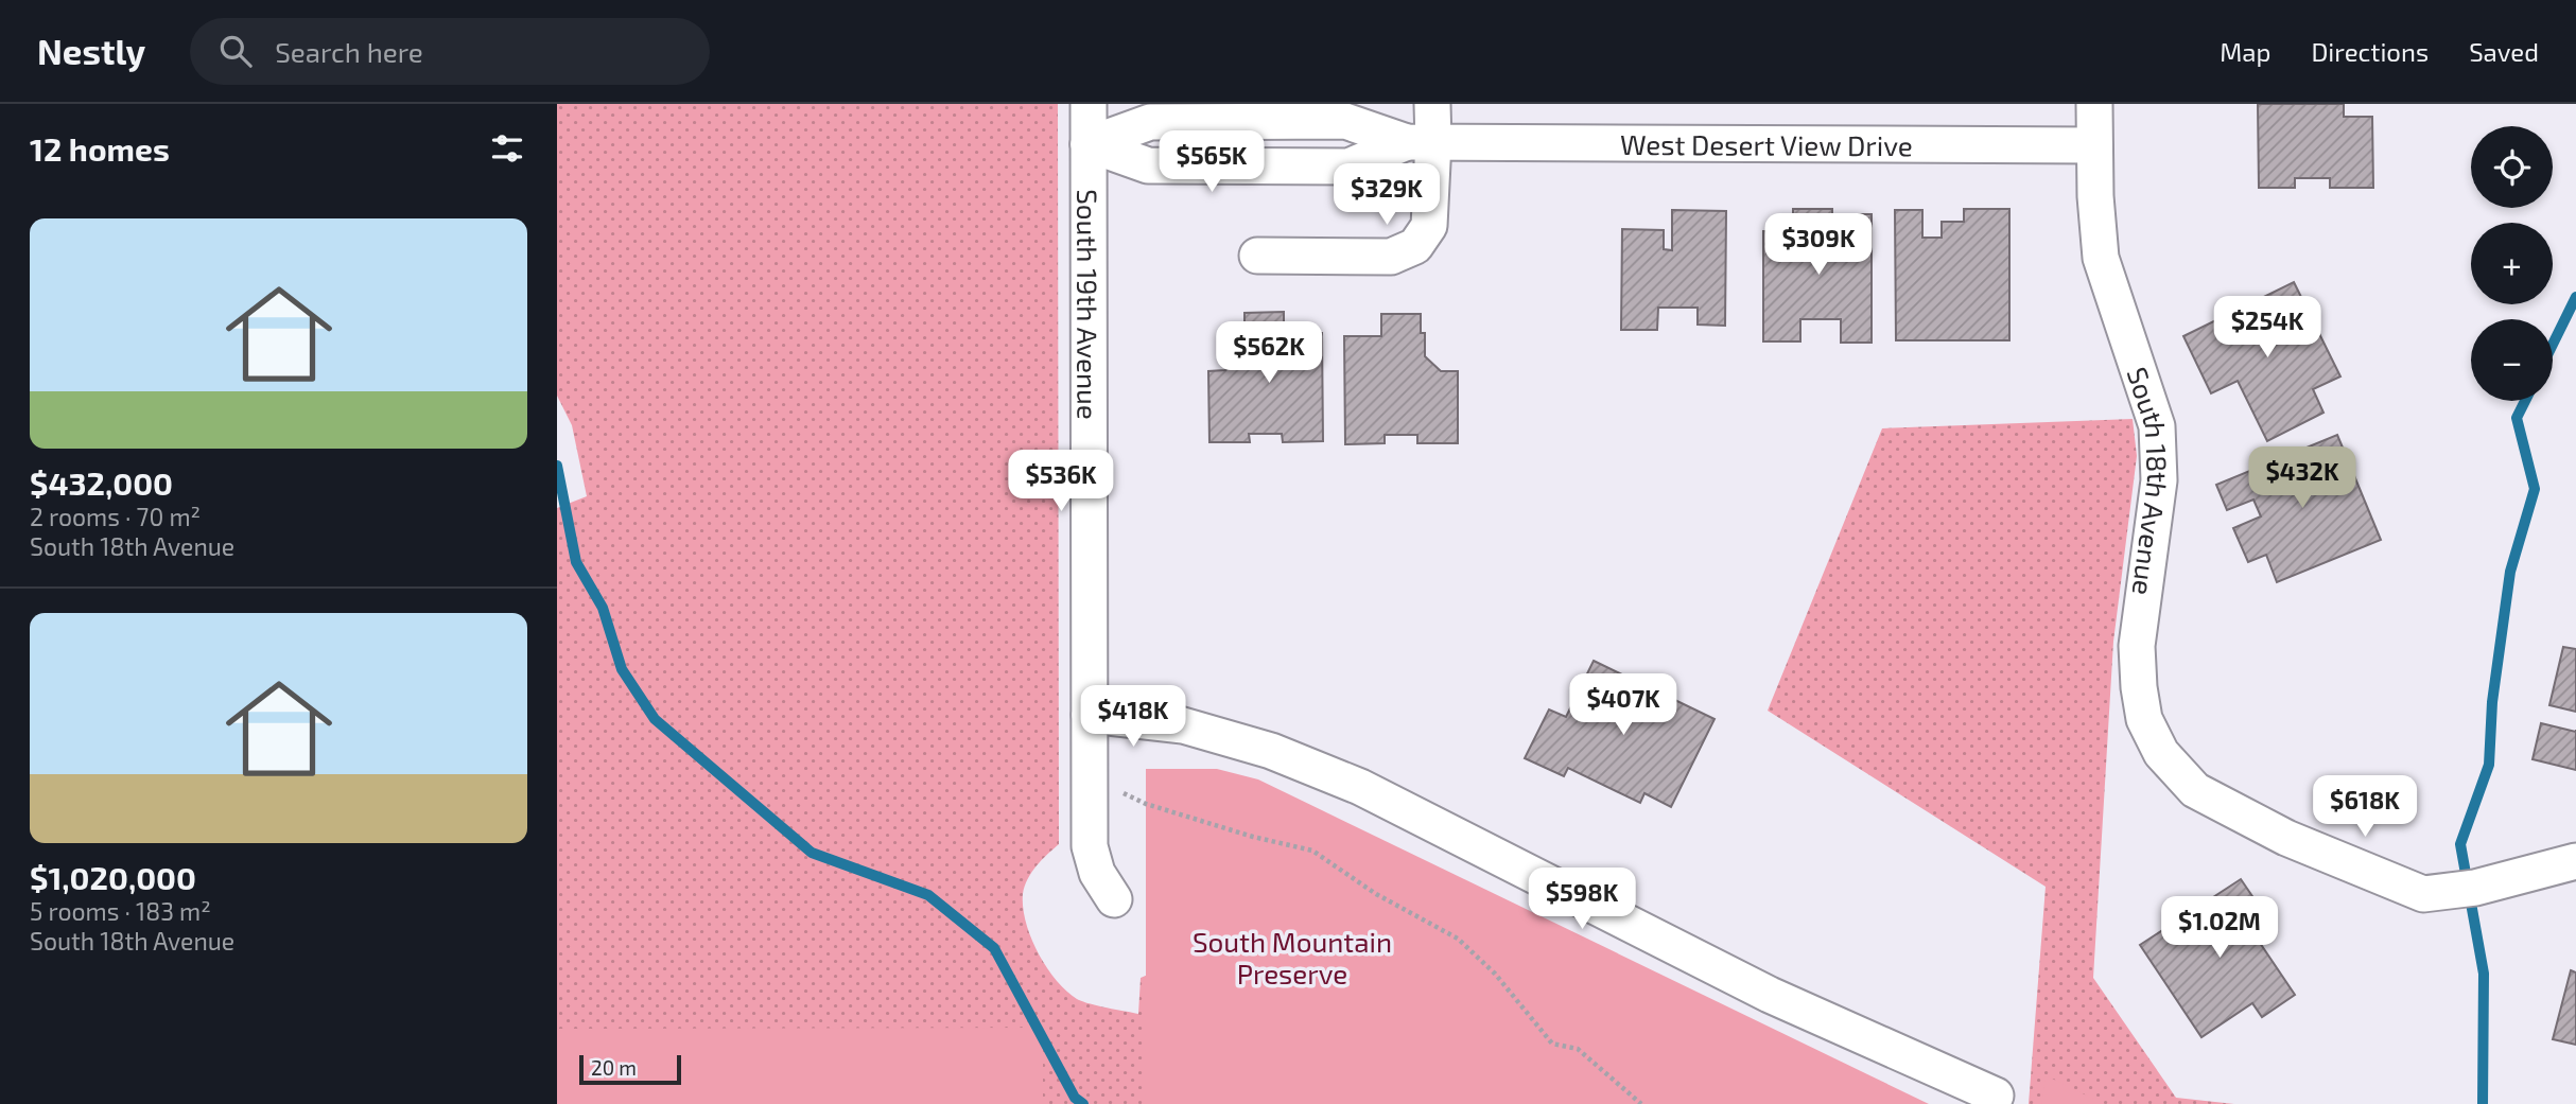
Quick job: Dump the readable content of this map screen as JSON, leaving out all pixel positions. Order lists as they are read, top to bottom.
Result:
{
  "streets": {
    "street": ["West Desert View Drive", "South 19th Avenue", "South 18th Avenue"]
  },
  "crossings": [
    ["West Desert View Drive", "South 19th Avenue"],
    ["West Desert View Drive", "South 18th Avenue"]
  ],
  "parks": ["South Mountain Preserve"],
  "scale_bar": "20 m",
  "page": {
    "header": "Nestly",
    "search": "Search here",
    "nav": ["Map", "Directions", "Saved"],
    "heading": "12 homes",
    "map_buttons": ["+", "−"],
    "price": [
      "$565K",
      "$329K",
      "$309K",
      "$254K",
      "$562K",
      "$432K",
      "$536K",
      "$407K",
      "$418K",
      "$618K",
      "$598K",
      "$1.02M"
    ],
    "list": [
      {
        "name": "$432,000",
        "note": "2 rooms · 70 m² · South 18th Avenue"
      },
      {
        "name": "$1,020,000",
        "note": "5 rooms · 183 m² · South 18th Avenue"
      }
    ],
    "scale": "20 m"
  }
}
